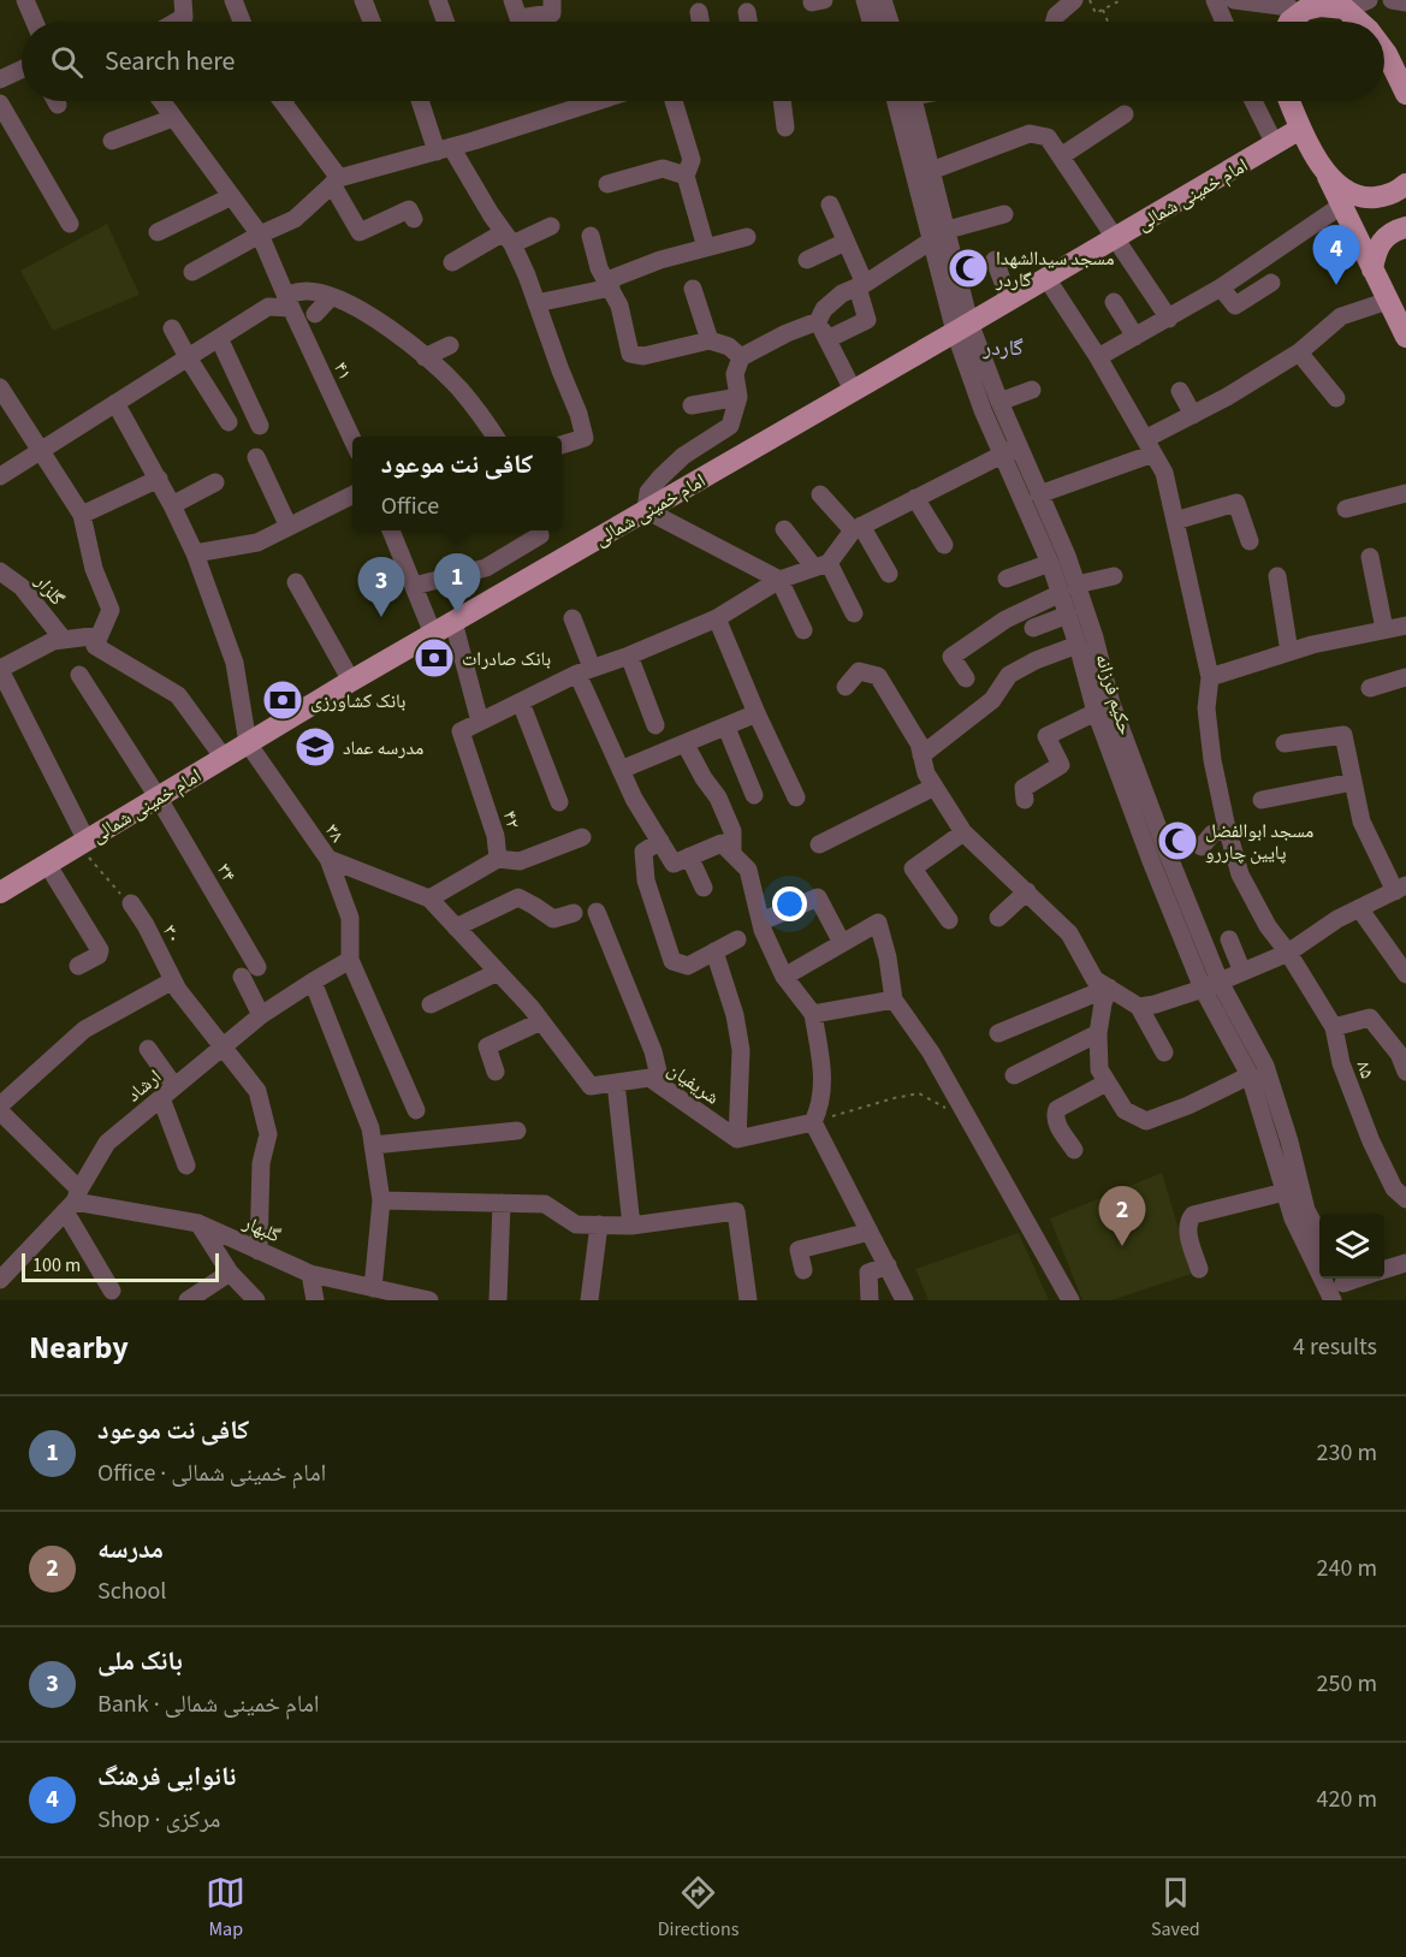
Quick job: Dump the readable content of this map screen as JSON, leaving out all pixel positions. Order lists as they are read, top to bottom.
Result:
{
  "streets": {
    "main road": ["امام خمینی شمالی"],
    "street": [
      "۴۱",
      "گلزار",
      "حکیم فرزانه",
      "۴۲",
      "۳۸",
      "۳۴",
      "۳۰",
      "۸۵",
      "شریفیان",
      "ارشاد",
      "گلبهار"
    ]
  },
  "crossings": [
    ["امام خمینی شمالی", "حکیم فرزانه"],
    ["امام خمینی شمالی", "۳۸"],
    ["امام خمینی شمالی", "۳۴"],
    ["امام خمینی شمالی", "۸۵"],
    ["۴۲", "شریفیان"],
    ["۳۸", "ارشاد"],
    ["۳۴", "ارشاد"],
    ["۳۰", "ارشاد"],
    ["۳۰", "گلبهار"],
    ["ارشاد", "گلبهار"]
  ],
  "districts": ["گاردر"],
  "places": {
    "mosque": ["مسجد سیدالشهدا گاردر", "مسجد ابوالفضل پایین چاررو"],
    "bank": ["بانک صادرات", "بانک کشاورزی"],
    "school or university": ["مدرسه عماد"]
  },
  "scale_bar": "100 m",
  "page": {
    "search": "Search here",
    "pins": [
      "4",
      "1",
      "3",
      "2"
    ],
    "popup": ["کافی نت موعود", "Office"],
    "scale": "100 m",
    "heading": ["Nearby", "4 results"],
    "list": [
      {
        "mark": "1",
        "name": "کافی نت موعود",
        "note": "Office · امام خمینی شمالی",
        "value": "230 m"
      },
      {
        "mark": "2",
        "name": "مدرسه",
        "note": "School",
        "value": "240 m"
      },
      {
        "mark": "3",
        "name": "بانک ملی",
        "note": "Bank · امام خمینی شمالی",
        "value": "250 m"
      },
      {
        "mark": "4",
        "name": "نانوایی فرهنگ",
        "note": "Shop · مرکزی",
        "value": "420 m"
      }
    ],
    "nav": ["Map", "Directions", "Saved"]
  }
}
